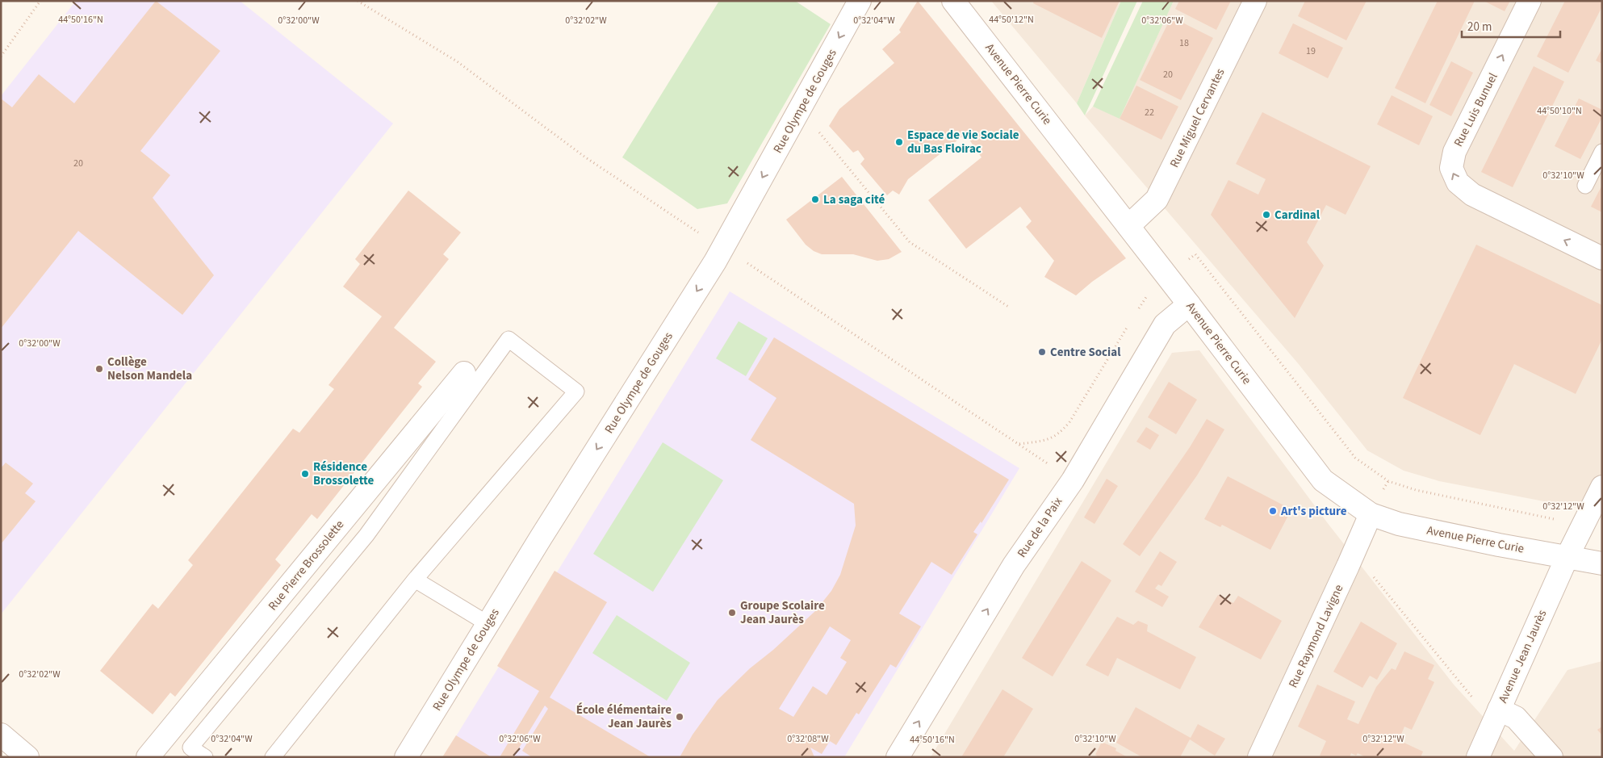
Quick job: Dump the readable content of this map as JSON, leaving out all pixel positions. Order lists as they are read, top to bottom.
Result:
{
  "streets": {
    "street": [
      "Avenue Pierre Curie",
      "Rue Olympe de Gouges",
      "Rue Luis Bunuel",
      "Rue Miguel Cervantes",
      "Rue de la Paix",
      "Rue Pierre Brossolette",
      "Rue Raymond Lavigne",
      "Avenue Jean Jaurès"
    ]
  },
  "crossings": [
    ["Avenue Pierre Curie", "Rue Miguel Cervantes"],
    ["Avenue Pierre Curie", "Rue de la Paix"],
    ["Avenue Pierre Curie", "Rue Raymond Lavigne"],
    ["Avenue Pierre Curie", "Avenue Jean Jaurès"]
  ],
  "one_way": ["Rue Olympe de Gouges", "Rue de la Paix"],
  "places": [
    "Espace de vie Sociale du Bas Floirac",
    "La saga cité",
    "Cardinal",
    "Centre Social",
    "Collège Nelson Mandela",
    "Résidence Brossolette",
    "Art's picture",
    "Groupe Scolaire Jean Jaurès",
    "École élémentaire Jean Jaurès"
  ],
  "house_numbers": [
    "18",
    "19",
    "20",
    "22",
    "20"
  ],
  "scale_bar": "20 m",
  "coordinates": [
    "44°50'16\"N",
    "44°50'12\"N",
    "0°32'00\"W",
    "0°32'02\"W",
    "0°32'04\"W",
    "0°32'06\"W",
    "44°50'10\"N",
    "0°32'10\"W",
    "0°32'12\"W",
    "0°32'08\"W"
  ]
}
